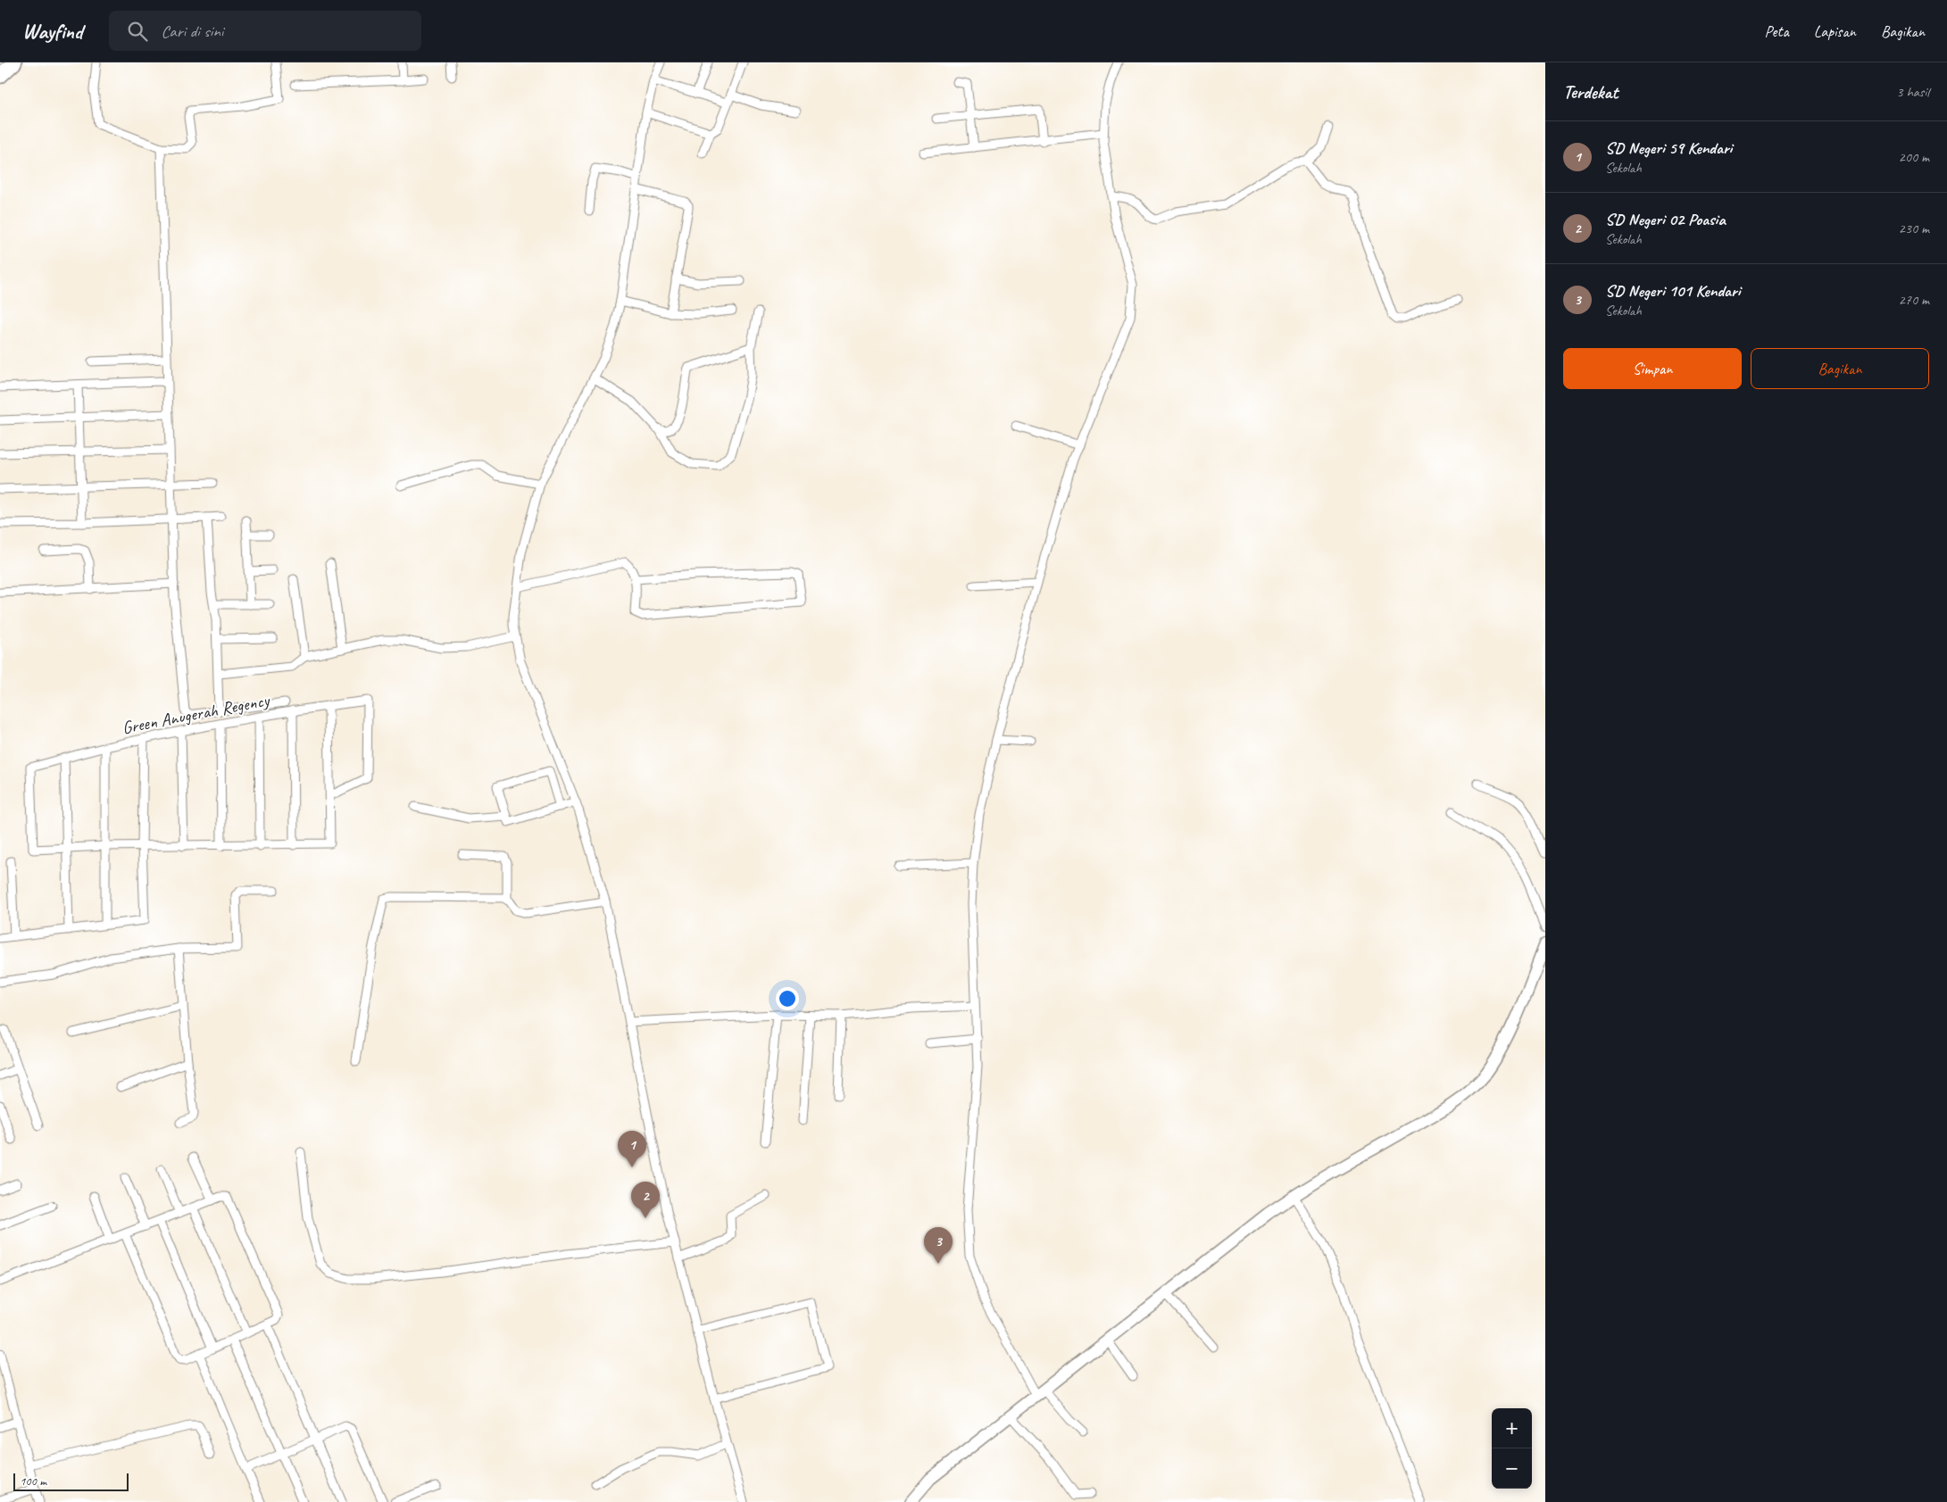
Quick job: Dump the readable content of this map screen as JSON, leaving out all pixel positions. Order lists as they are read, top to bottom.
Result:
{
  "streets": {
    "street": ["Green Anugerah Regency"]
  },
  "scale_bar": "100 m",
  "page": {
    "header": "Wayfind",
    "search": "Cari di sini",
    "nav": ["Peta", "Lapisan", "Bagikan"],
    "heading": ["Terdekat", "3 hasil"],
    "list": [
      {
        "mark": "1",
        "name": "SD Negeri 59 Kendari",
        "note": "Sekolah",
        "value": "200 m"
      },
      {
        "mark": "2",
        "name": "SD Negeri 02 Poasia",
        "note": "Sekolah",
        "value": "230 m"
      },
      {
        "mark": "3",
        "name": "SD Negeri 101 Kendari",
        "note": "Sekolah",
        "value": "270 m"
      }
    ],
    "buttons": ["Simpan", "Bagikan"],
    "pins": ["1", "2", "3"],
    "map_buttons": ["+", "−"],
    "scale": "100 m"
  }
}
